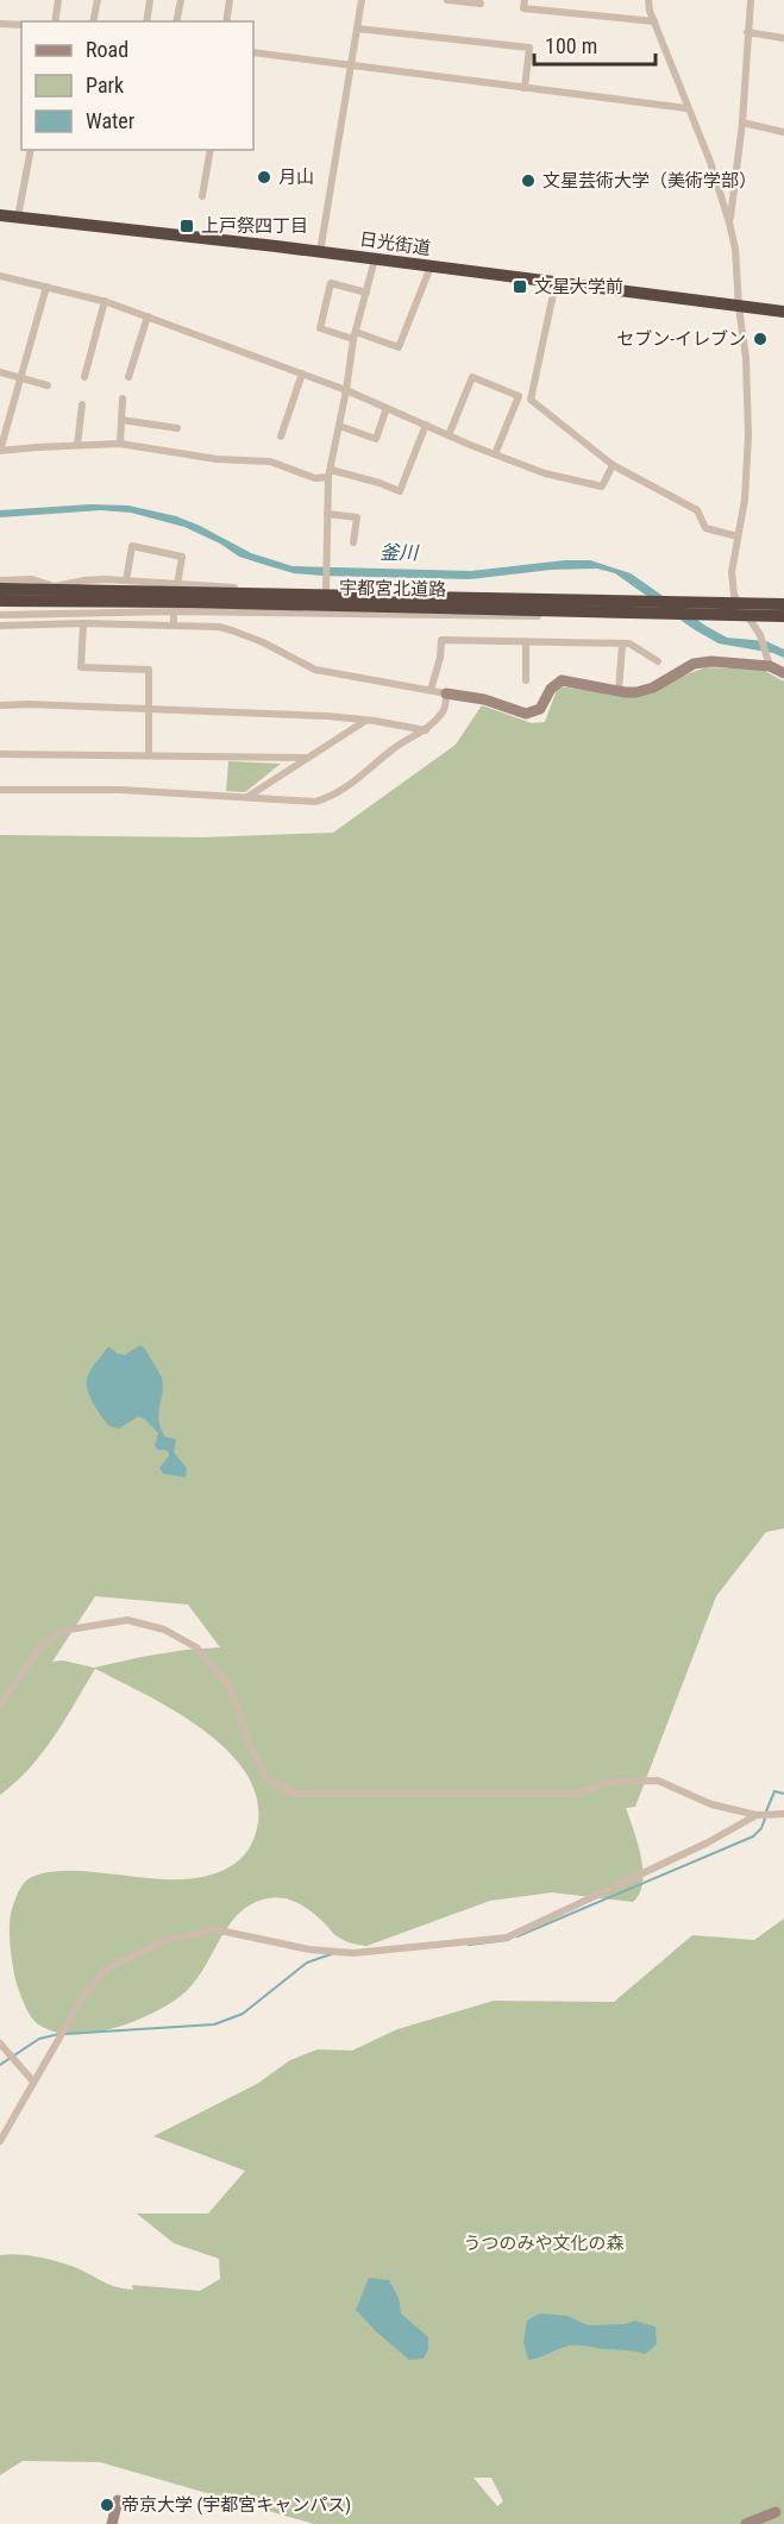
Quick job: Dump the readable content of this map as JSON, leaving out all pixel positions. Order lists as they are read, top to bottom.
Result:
{
  "streets": {
    "highway": ["日光街道", "宇都宮北道路"]
  },
  "water": ["釜川"],
  "parks": ["うつのみや文化の森"],
  "places": {
    "other": [
      "月山",
      "文星芸術大学（美術学部）",
      "セブン-イレブン",
      "帝京大学 (宇都宮キャンパス)"
    ],
    "transit": ["上戸祭四丁目", "文星大学前"]
  },
  "legend": ["Road", "Park", "Water"],
  "scale_bar": "100 m"
}
